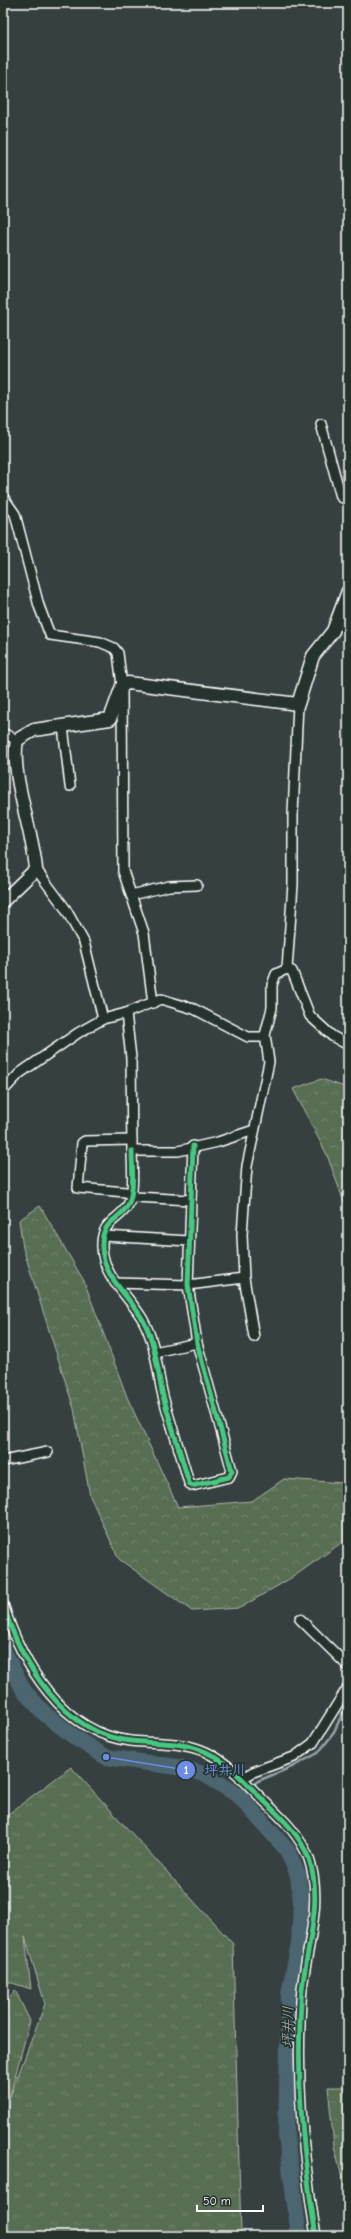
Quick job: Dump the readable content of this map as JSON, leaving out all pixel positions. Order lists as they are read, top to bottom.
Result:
{
  "water": ["坪井川"],
  "places": ["坪井川"],
  "scale_bar": "50 m"
}
